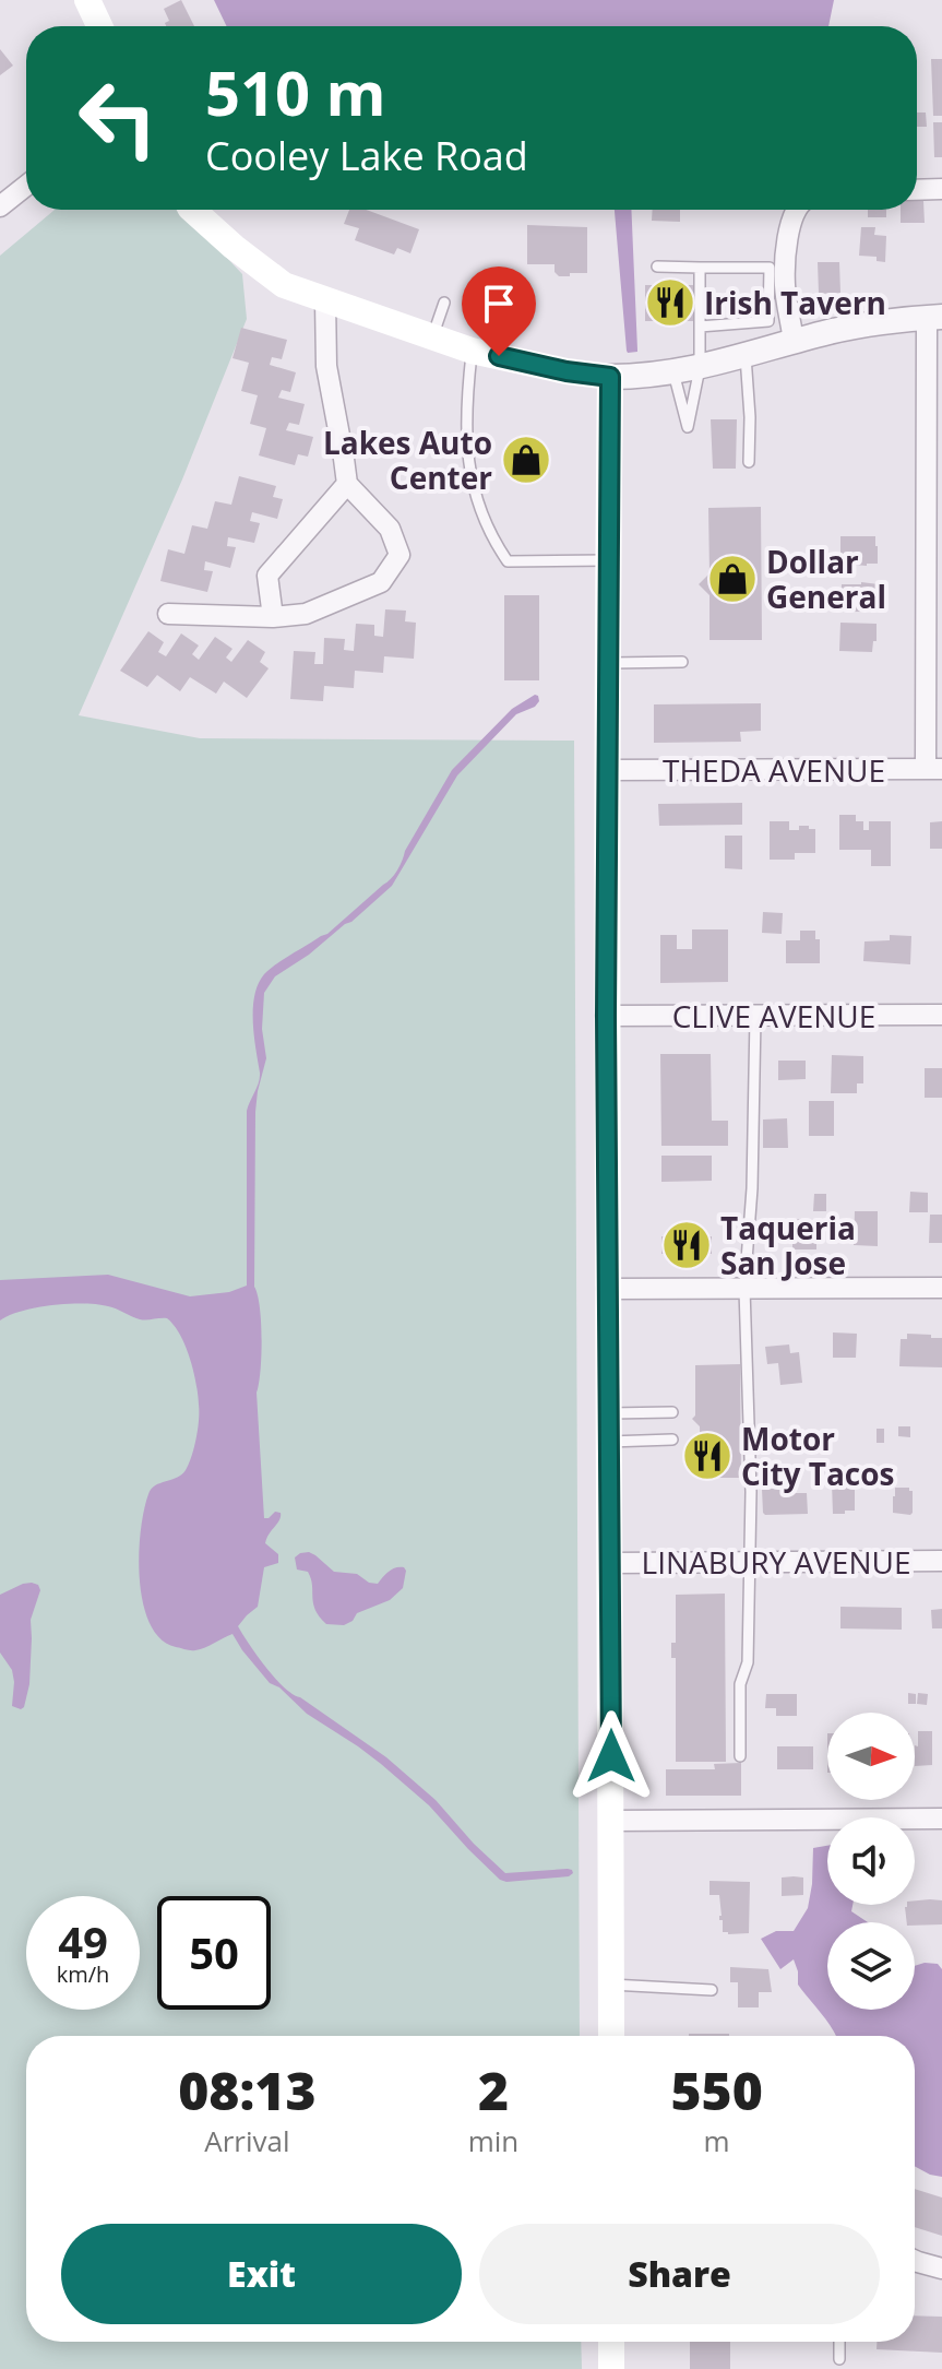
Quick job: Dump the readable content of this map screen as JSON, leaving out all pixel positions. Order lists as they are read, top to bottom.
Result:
{
  "streets": {
    "street": ["THEDA AVENUE", "CLIVE AVENUE", "LINABURY AVENUE"]
  },
  "places": {
    "restaurant": ["Irish Tavern", "Taqueria San Jose", "Motor City Tacos"],
    "shop": ["Lakes Auto Center", "Dollar General"]
  },
  "north": "right",
  "page": {
    "turn": ["510 m", "Cooley Lake Road"],
    "speed": "49 km/h",
    "limit": "50",
    "eta": [
      "08:13",
      "Arrival",
      "2",
      "min",
      "550",
      "m"
    ],
    "buttons": ["Exit", "Share"]
  }
}
